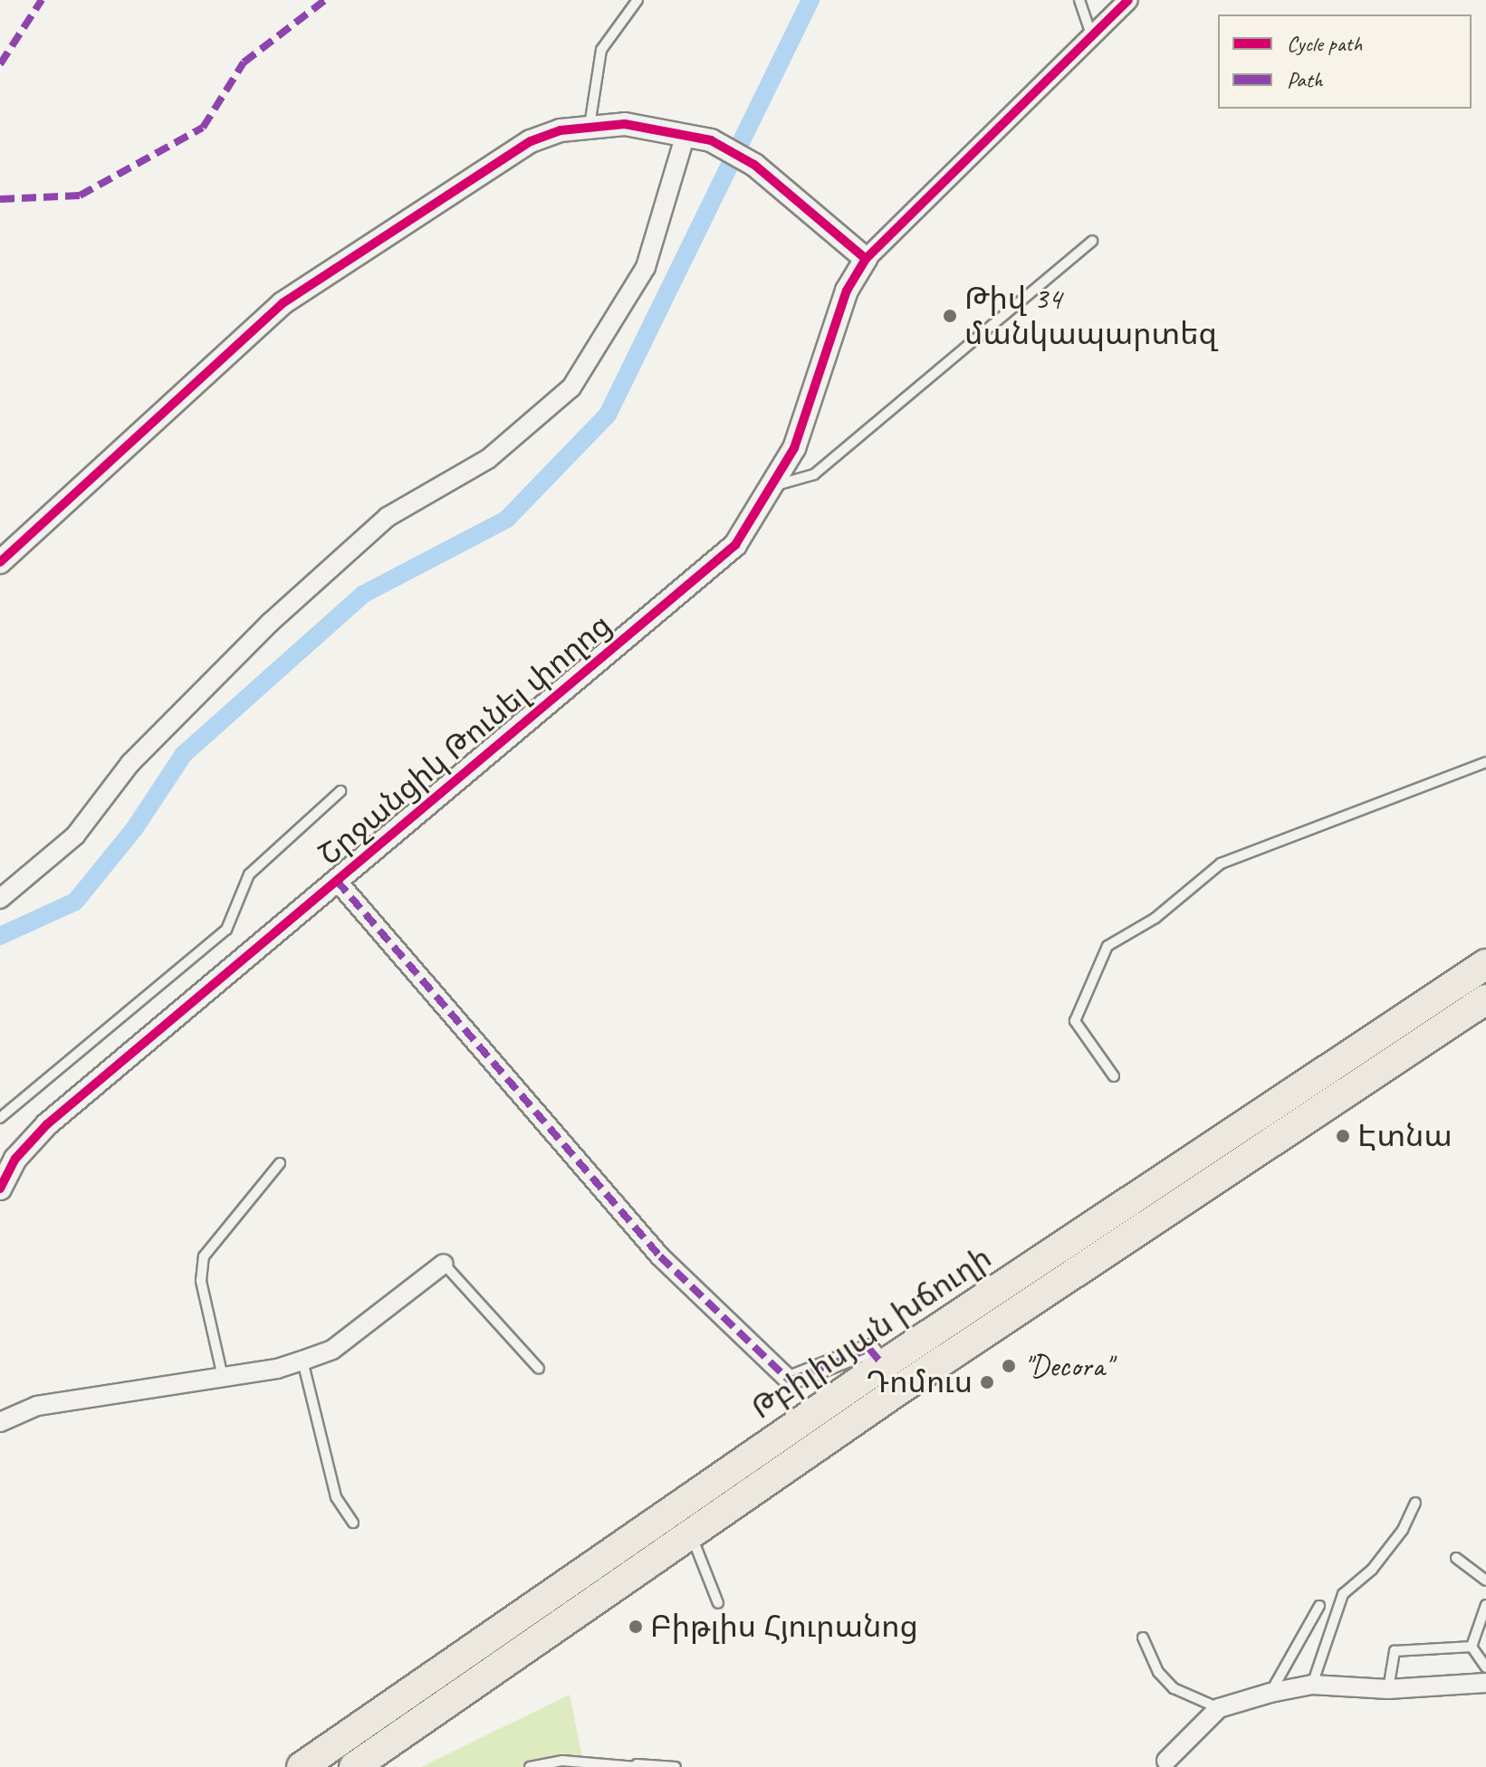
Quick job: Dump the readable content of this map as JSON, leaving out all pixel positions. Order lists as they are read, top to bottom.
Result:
{
  "streets": {
    "main road": ["Թբիլիսյան խճուղի"],
    "street": ["Շրջանցիկ Թունել փողոց"]
  },
  "places": [
    "Թիվ 34 մանկապարտեզ",
    "Էտնա",
    "\"Decora\"",
    "Դոմուս",
    "Բիթլիս Հյուրանոց"
  ],
  "legend": ["Cycle path", "Path"]
}
